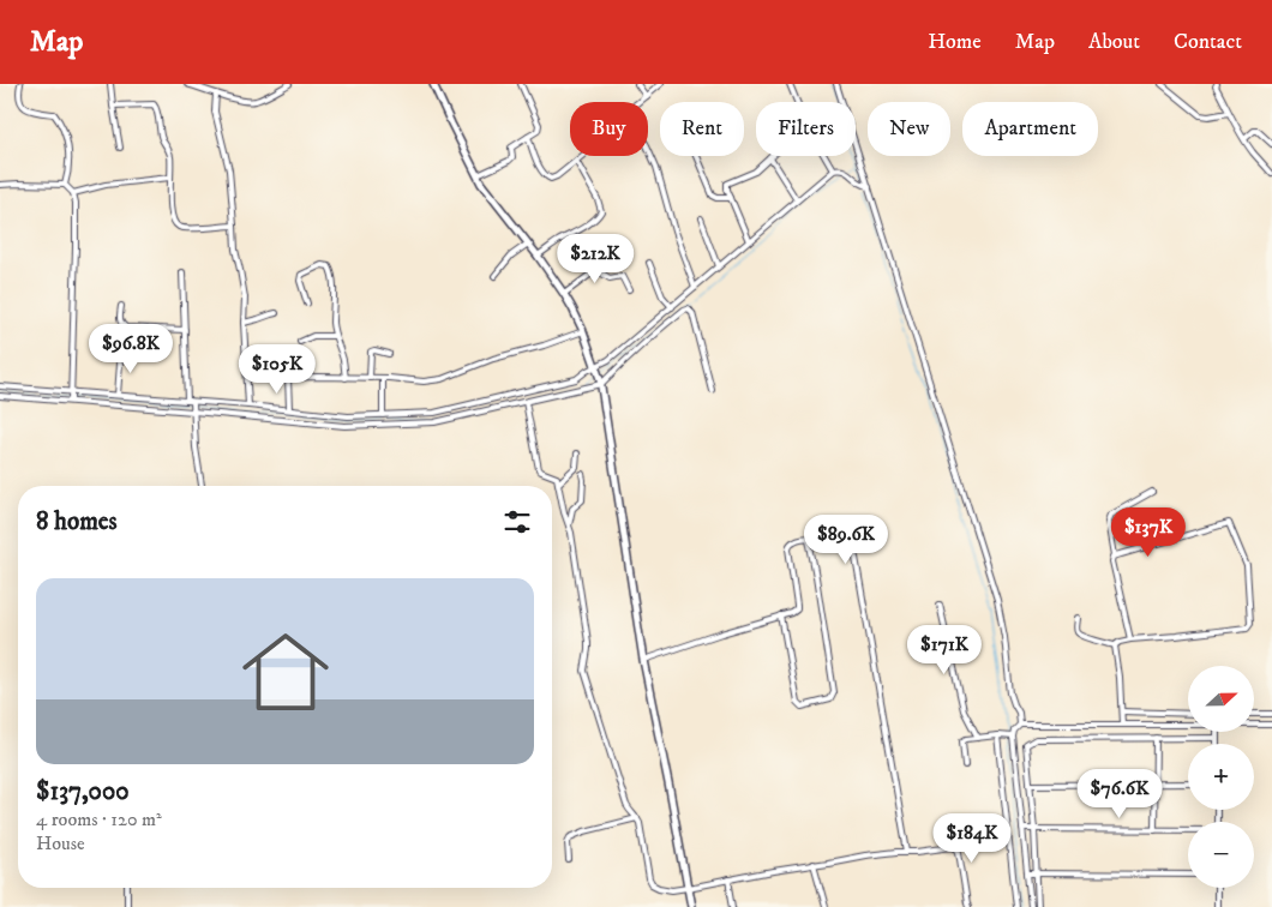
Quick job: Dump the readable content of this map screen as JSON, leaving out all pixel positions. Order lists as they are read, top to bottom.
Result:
{
  "north": "right",
  "page": {
    "header": "Map",
    "nav": [
      "Home",
      "Map",
      "About",
      "Contact"
    ],
    "chip": [
      "Buy",
      "Rent",
      "Filters",
      "New",
      "Apartment"
    ],
    "price": [
      "$212K",
      "$96.8K",
      "$105K",
      "$137K",
      "$89.6K",
      "$171K",
      "$76.6K",
      "$184K"
    ],
    "heading": "8 homes",
    "list": [
      {
        "name": "$137,000",
        "note": "4 rooms · 120 m² · House"
      }
    ],
    "map_buttons": ["+", "−"]
  }
}
